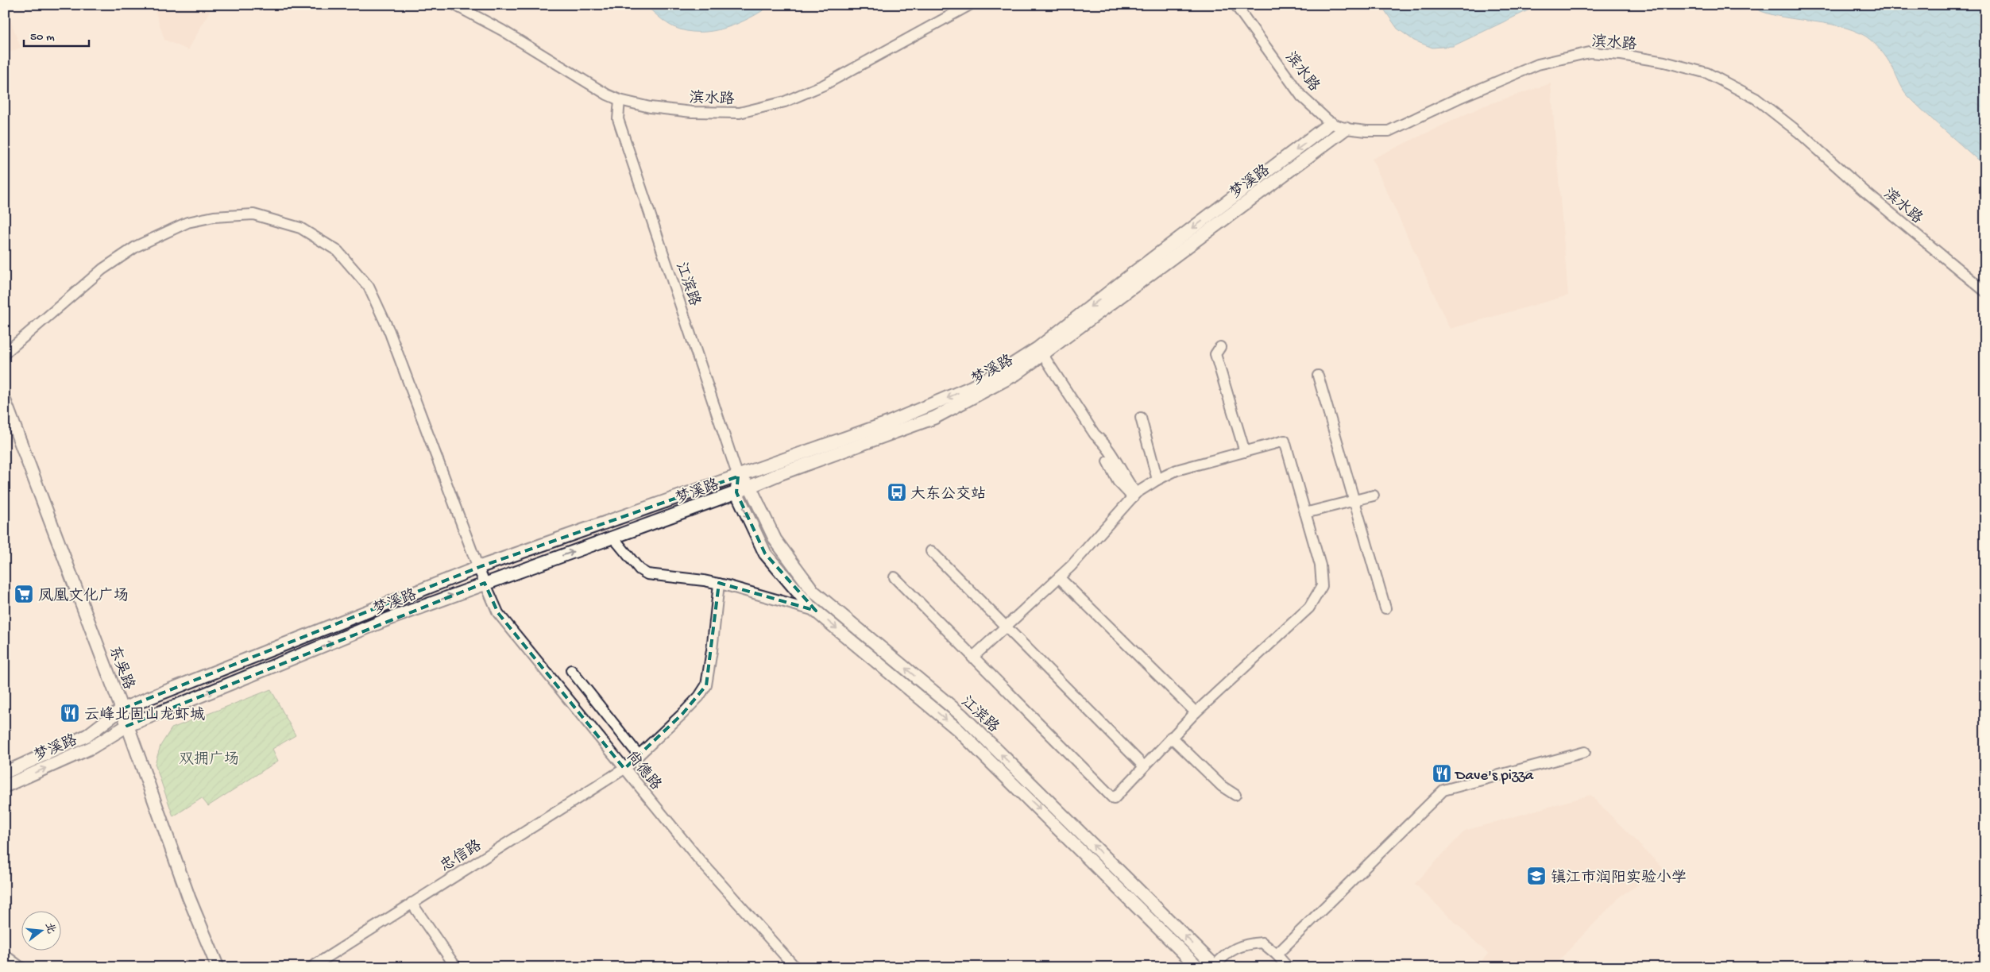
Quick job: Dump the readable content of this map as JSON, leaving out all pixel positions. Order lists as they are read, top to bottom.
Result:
{
  "streets": {
    "main road": ["梦溪路", "江滨路", "东吴路"],
    "street": ["滨水路", "尚德路", "忠信路"]
  },
  "crossings": [
    ["滨水路", "梦溪路"],
    ["滨水路", "江滨路"],
    ["梦溪路", "江滨路"],
    ["梦溪路", "东吴路"],
    ["梦溪路", "尚德路"],
    ["尚德路", "忠信路"]
  ],
  "parks": ["双拥广场"],
  "places": {
    "bus stop": ["大东公交站"],
    "supermarket": ["凤凰文化广场"],
    "restaurant": ["云峰北固山龙虾城", "Dave's pizza"],
    "school or university": ["镇江市润阳实验小学"]
  },
  "scale_bar": "50 m",
  "north": "right"
}
